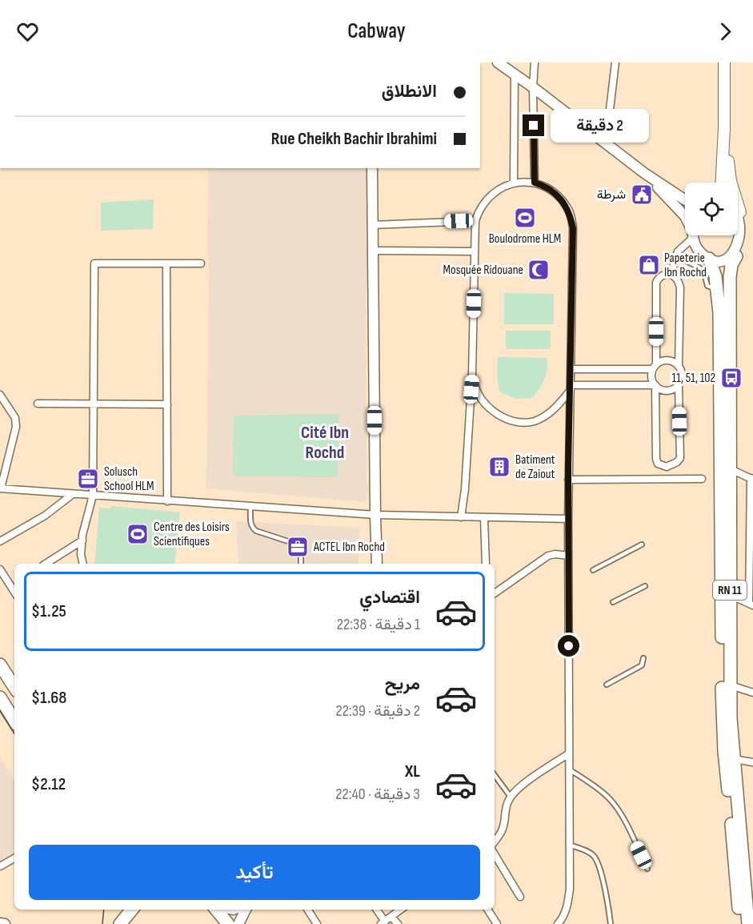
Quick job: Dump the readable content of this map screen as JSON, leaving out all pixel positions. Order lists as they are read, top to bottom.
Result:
{
  "streets": {
    "highway": ["RN 11"]
  },
  "districts": ["Cité Ibn Rochd"],
  "places": {
    "public building": ["شرطة"],
    "sports": ["Boulodrome HLM", "Centre des Loisirs Scientifiques"],
    "shop": ["Papeterie Ibn Rochd"],
    "mosque": ["Mosquée Ridouane"],
    "bus stop": ["11, 51, 102"],
    "building": ["Batiment de Zaiout"],
    "office": ["Solusch School HLM", "ACTEL Ibn Rochd"]
  },
  "page": {
    "header": "Cabway",
    "banner": ["الانطلاق", "Rue Cheikh Bachir Ibrahimi"],
    "bubble": "2 دقيقة",
    "list": [
      {
        "name": "اقتصادي",
        "note": "1 دقيقة · 22:38",
        "value": "$1.25"
      },
      {
        "name": "مريح",
        "note": "2 دقيقة · 22:39",
        "value": "$1.68"
      },
      {
        "name": "XL",
        "note": "3 دقيقة · 22:40",
        "value": "$2.12"
      }
    ],
    "buttons": "تأكيد"
  }
}
